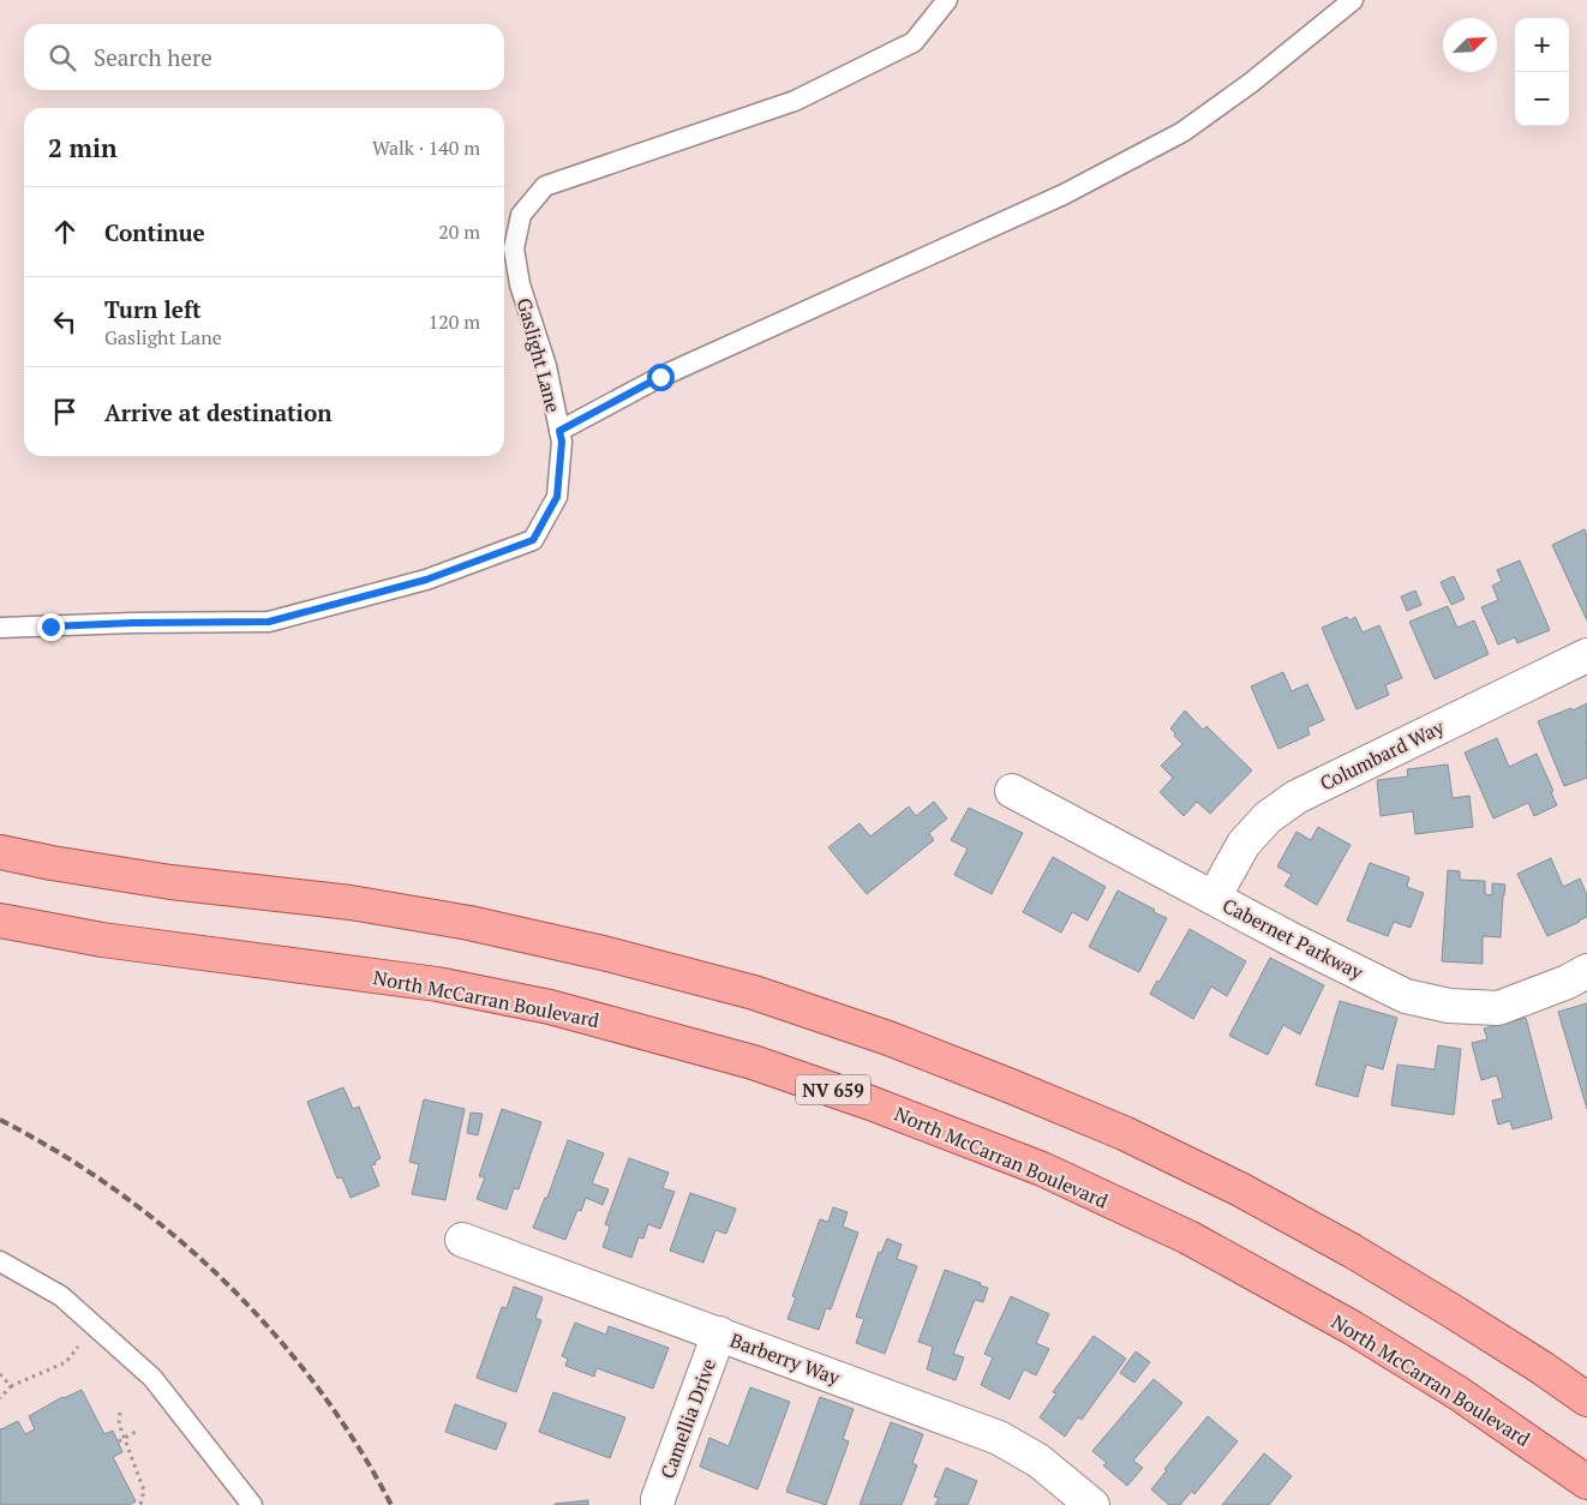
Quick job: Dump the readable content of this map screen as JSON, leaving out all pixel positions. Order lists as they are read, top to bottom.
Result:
{
  "streets": {
    "main road": ["North McCarran Boulevard", "NV 659"],
    "street": [
      "Columbard Way",
      "Cabernet Parkway",
      "Barberry Way",
      "Camellia Drive"
    ],
    "lane": ["Gaslight Lane"]
  },
  "crossings": [
    ["Columbard Way", "Cabernet Parkway"],
    ["Barberry Way", "Camellia Drive"]
  ],
  "north": "top right",
  "page": {
    "map_buttons": ["+", "−"],
    "search": "Search here",
    "heading": ["2 min", "Walk · 140 m"],
    "list": [
      ["Continue", "20 m"],
      ["Turn left", "Gaslight Lane", "120 m"],
      "Arrive at destination"
    ]
  }
}
